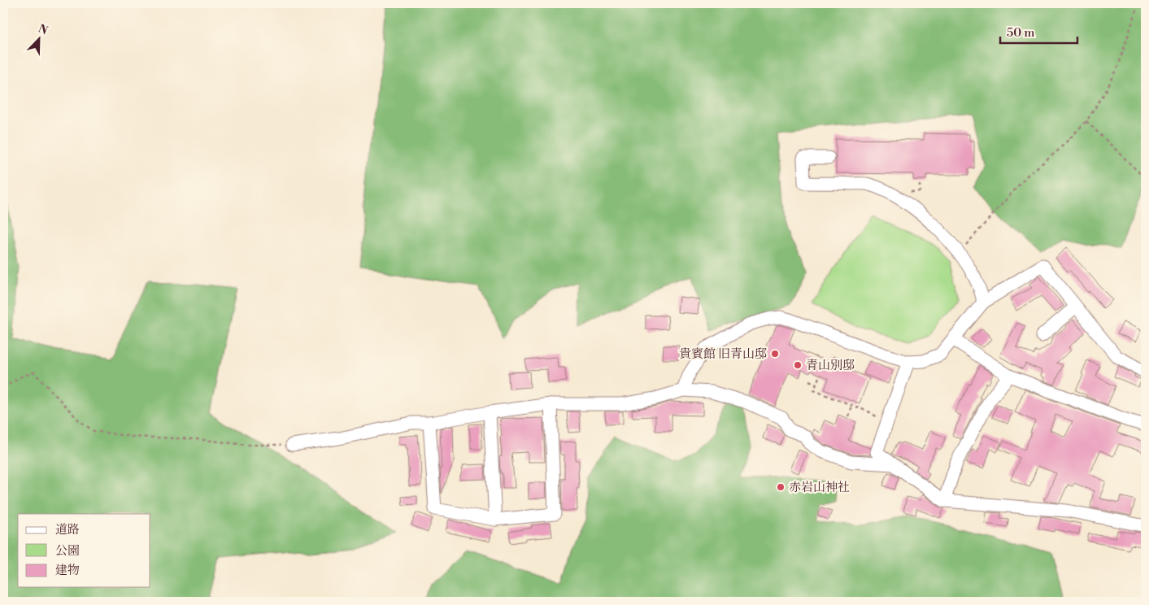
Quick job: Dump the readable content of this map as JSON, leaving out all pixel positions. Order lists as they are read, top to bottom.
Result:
{
  "places": ["貴賓館 旧青山邸", "青山別邸", "赤岩山神社"],
  "legend": ["道路", "公園", "建物"],
  "scale_bar": "50 m",
  "north": "top right"
}
